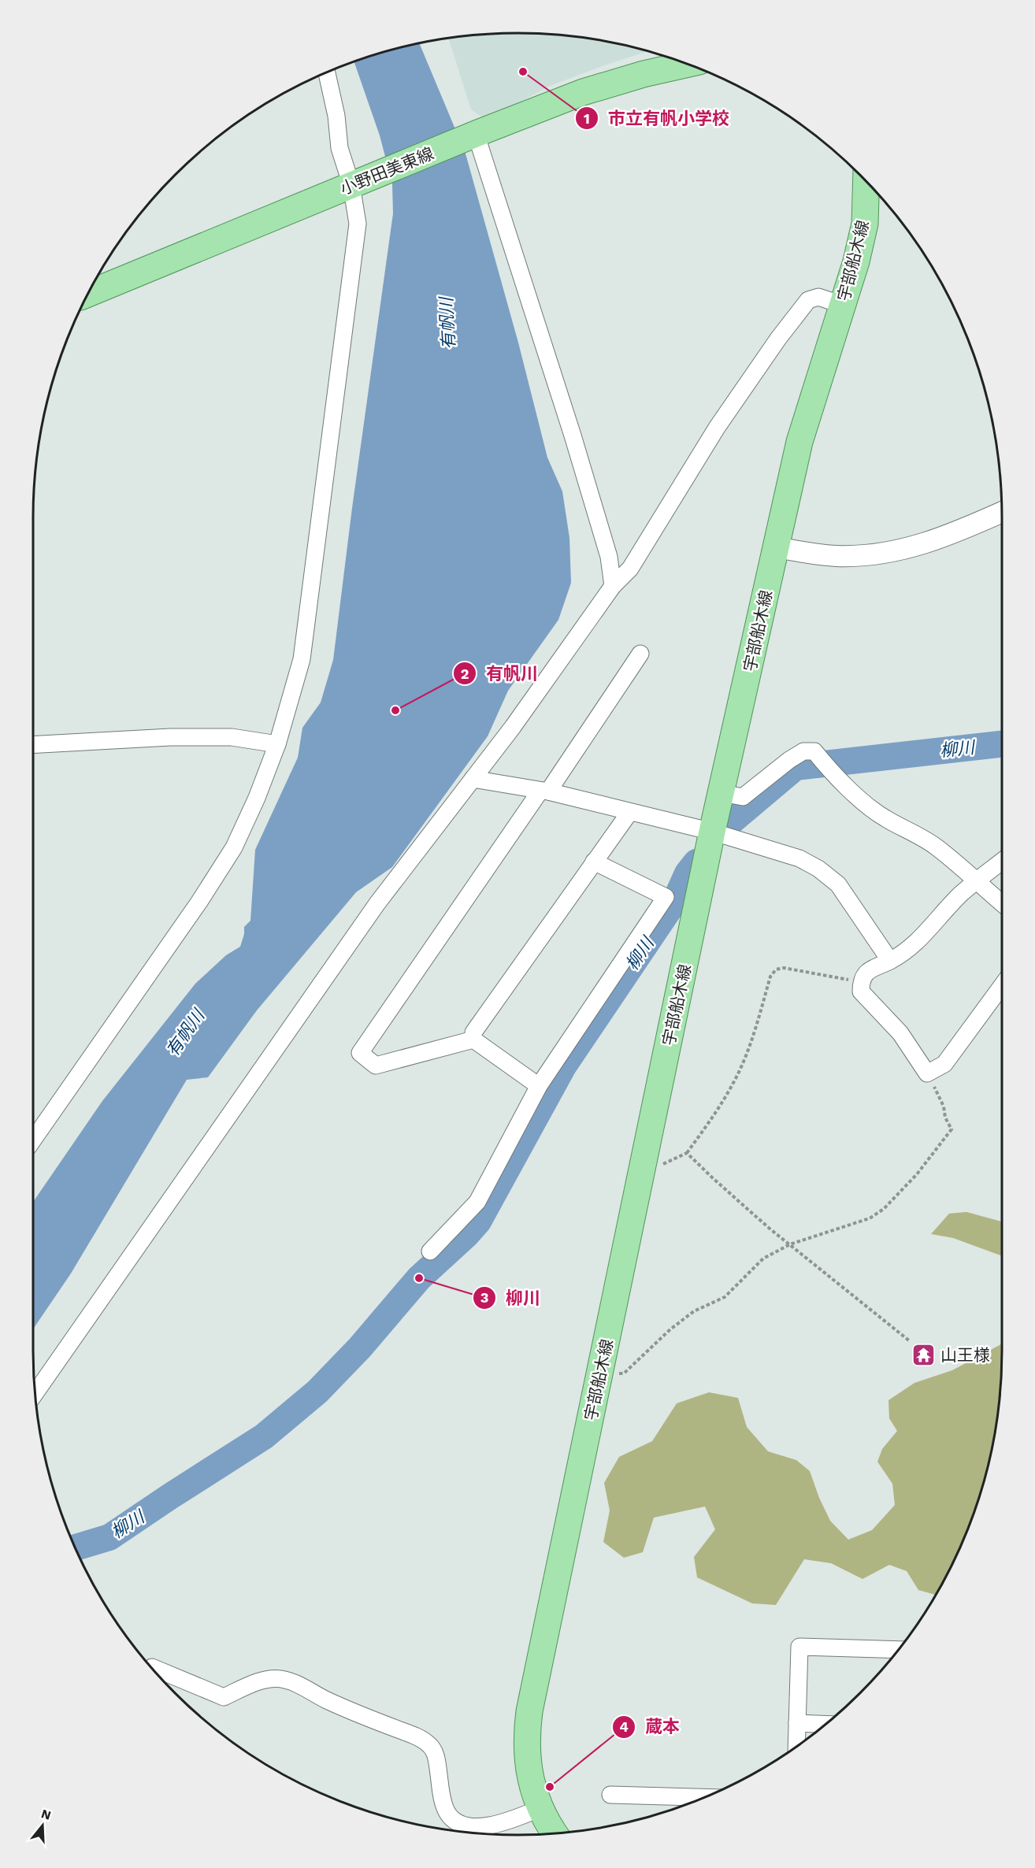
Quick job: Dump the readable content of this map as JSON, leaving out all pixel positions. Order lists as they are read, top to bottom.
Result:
{
  "streets": {
    "main road": ["小野田美東線", "宇部船木線"]
  },
  "water": ["有帆川", "柳川"],
  "places": {
    "other": [
      "市立有帆小学校",
      "有帆川",
      "柳川",
      "蔵本"
    ],
    "temple": ["山王様"]
  },
  "north": "top"
}
